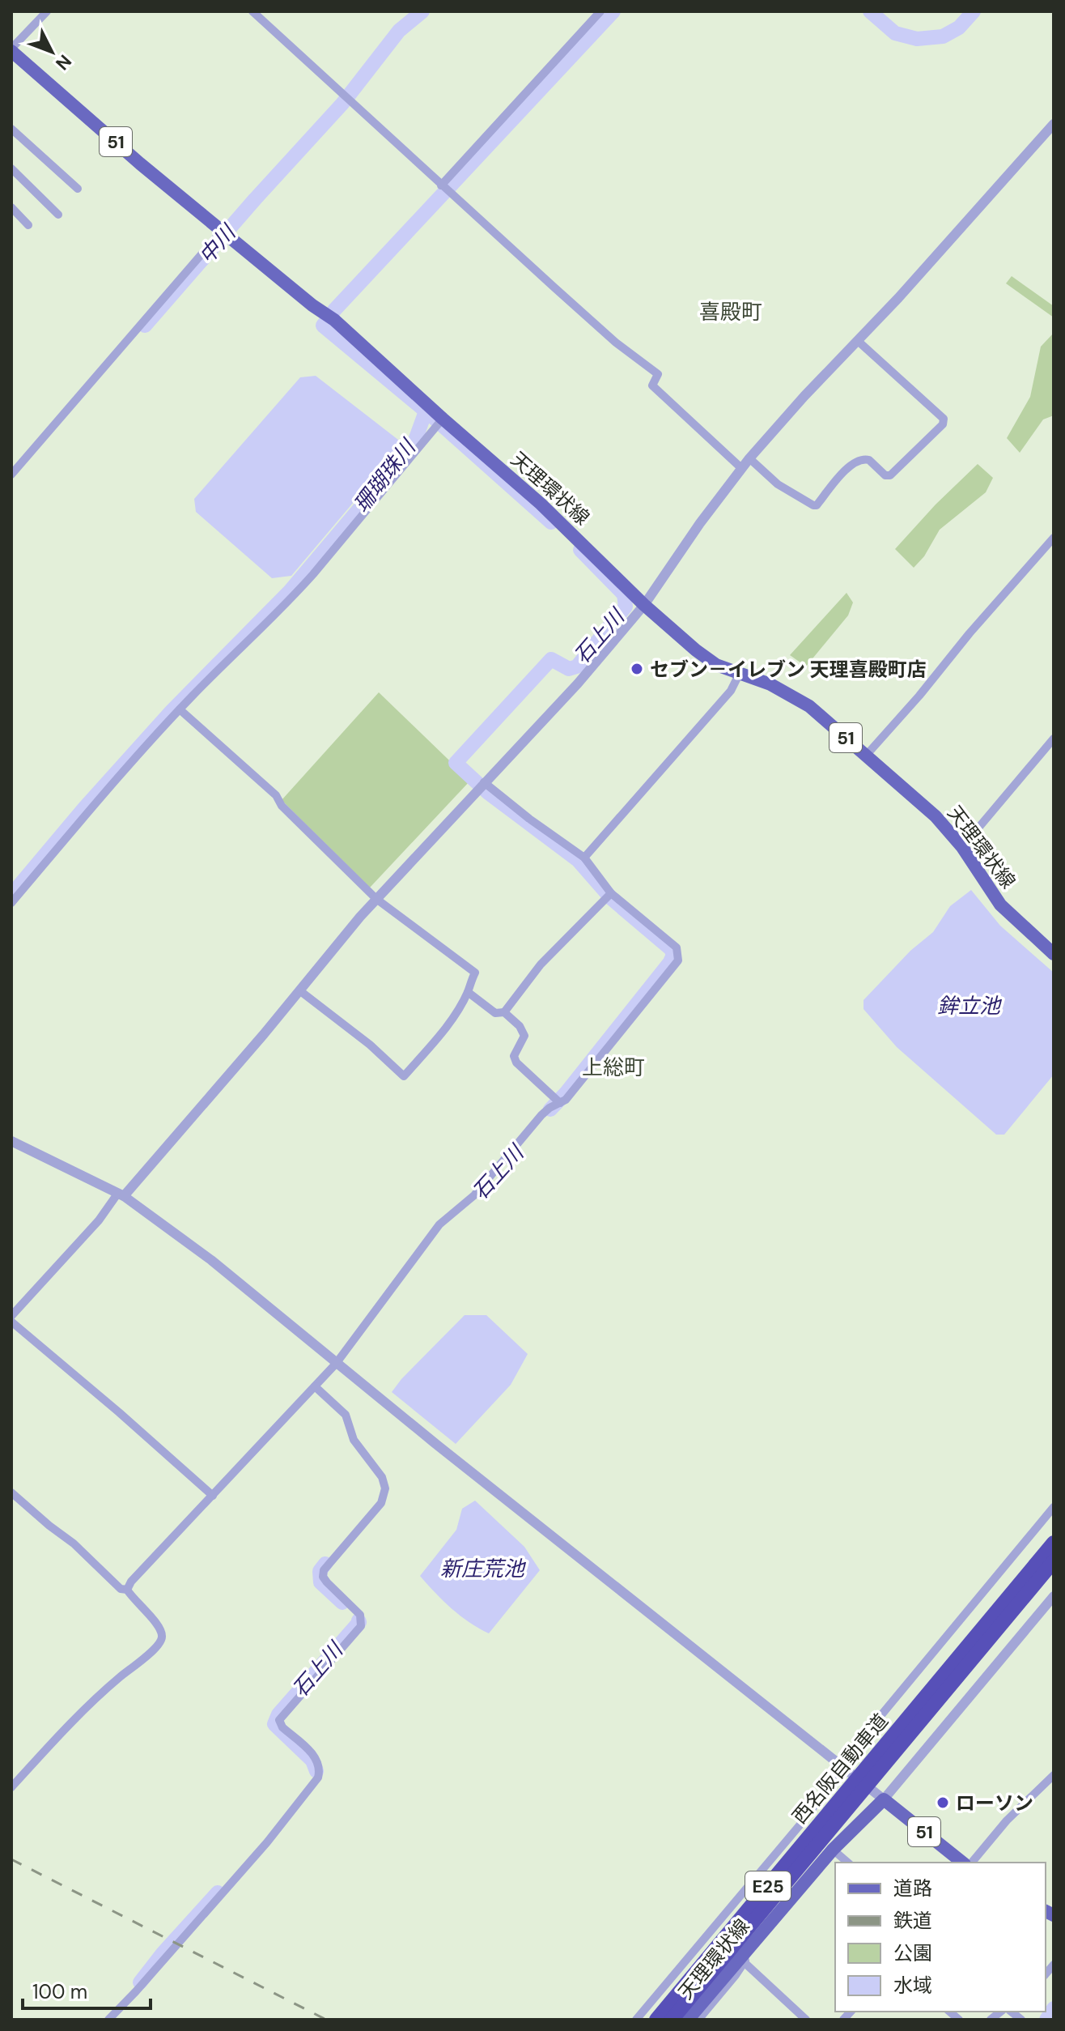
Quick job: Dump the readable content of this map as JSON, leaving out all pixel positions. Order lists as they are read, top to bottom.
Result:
{
  "streets": {
    "highway": ["西名阪自動車道", "E25"],
    "main road": ["51", "天理環状線"]
  },
  "crossings": [
    ["51", "天理環状線"]
  ],
  "districts": ["喜殿町", "上総町"],
  "water": [
    "中川",
    "珊瑚珠川",
    "石上川",
    "鉾立池",
    "新庄荒池"
  ],
  "places": ["セブン－イレブン 天理喜殿町店", "ローソン"],
  "legend": [
    "道路",
    "鉄道",
    "公園",
    "水域"
  ],
  "scale_bar": "100 m",
  "north": "bottom right"
}
